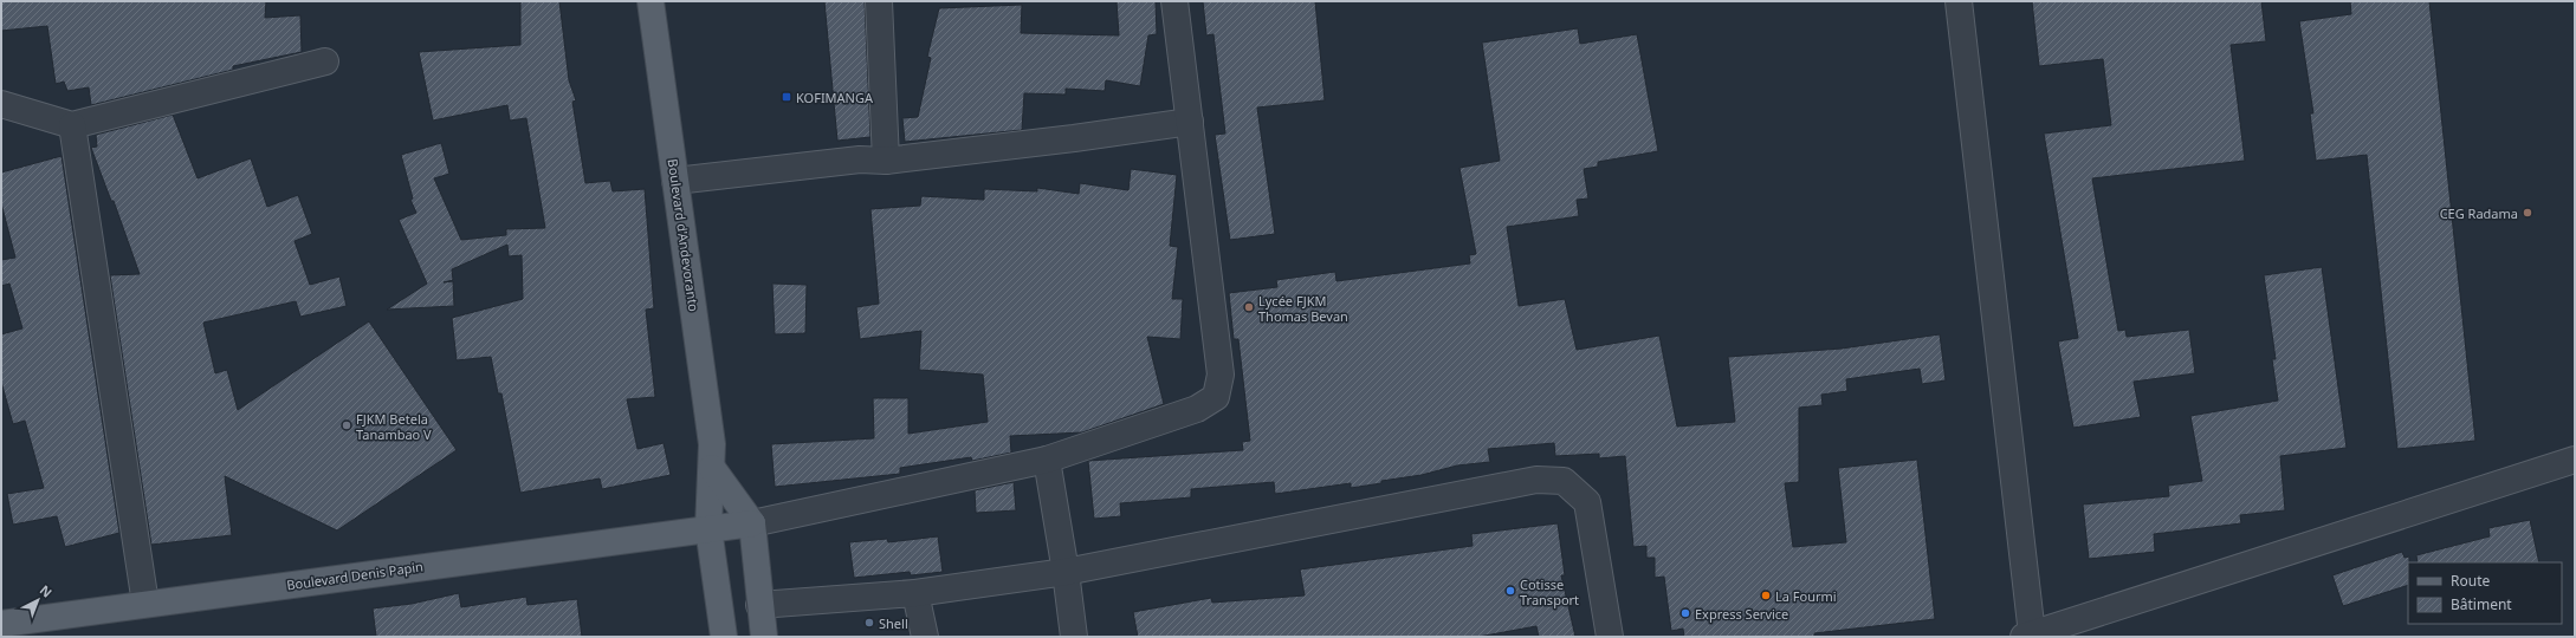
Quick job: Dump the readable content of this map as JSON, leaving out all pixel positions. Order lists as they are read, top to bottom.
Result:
{
  "streets": {
    "main road": ["Boulevard d'Andevoranto", "Boulevard Denis Papin"]
  },
  "crossings": [
    ["Boulevard d'Andevoranto", "Boulevard Denis Papin"]
  ],
  "places": {
    "transit": ["KOFIMANGA"],
    "other": [
      "CEG Radama",
      "Lycée FJKM Thomas Bevan",
      "FJKM Betela Tanambao V",
      "Cotisse Transport",
      "La Fourmi",
      "Express Service",
      "Shell"
    ]
  },
  "legend": ["Route", "Bâtiment"],
  "north": "top right"
}
